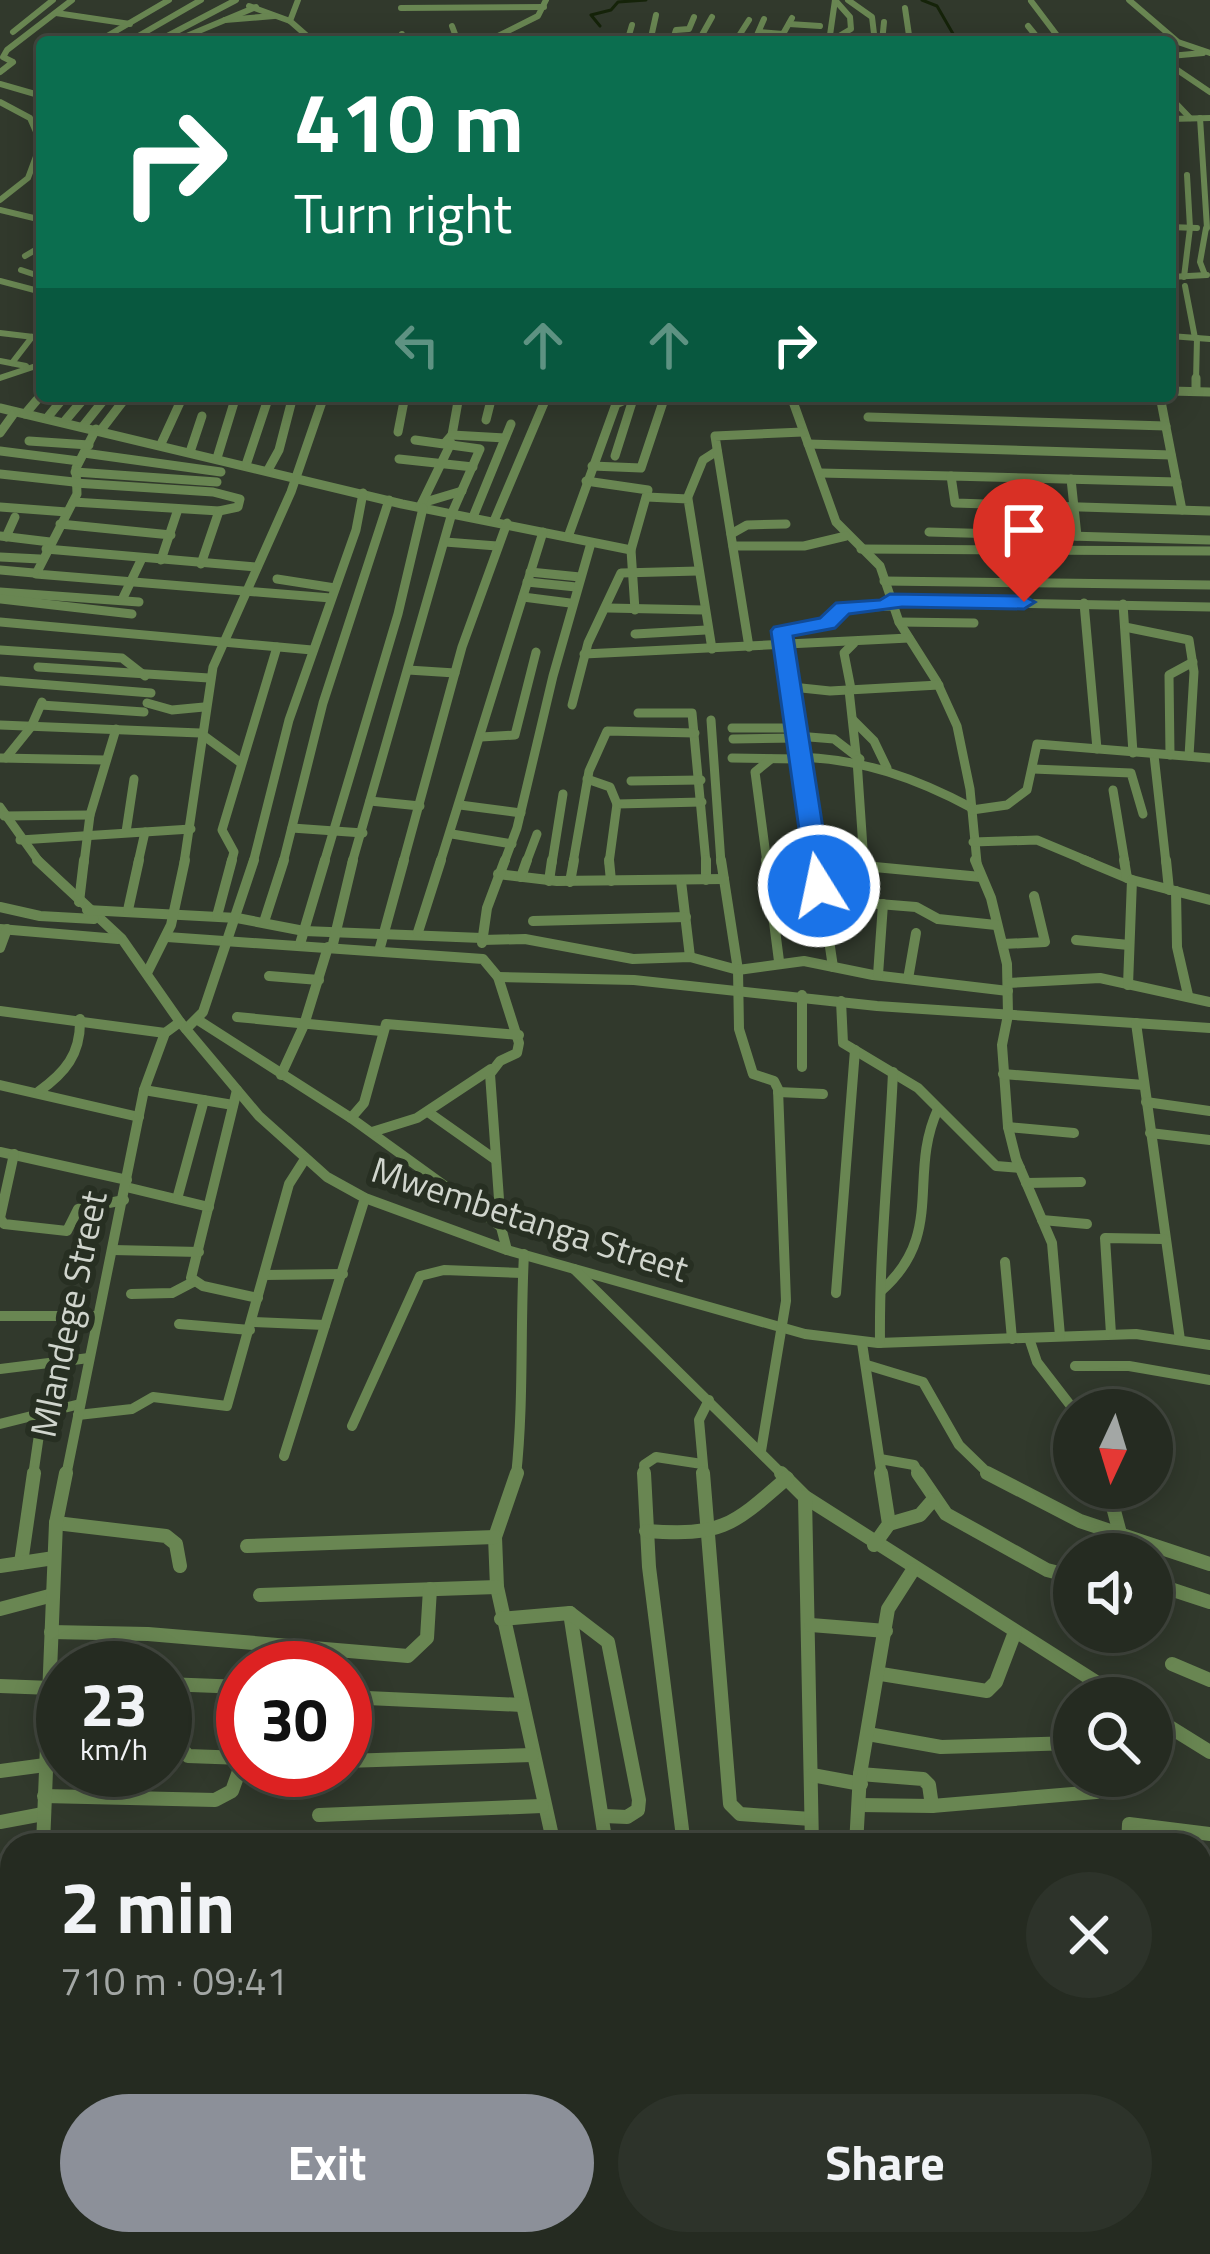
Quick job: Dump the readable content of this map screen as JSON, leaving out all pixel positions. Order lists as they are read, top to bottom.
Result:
{
  "streets": {
    "street": ["Mwembetanga Street", "Mlandege Street"]
  },
  "north": "bottom",
  "page": {
    "turn": ["410 m", "Turn right"],
    "speed": "23 km/h",
    "limit": "30",
    "heading": ["2 min", "710 m · 09:41"],
    "buttons": ["Exit", "Share"]
  }
}
